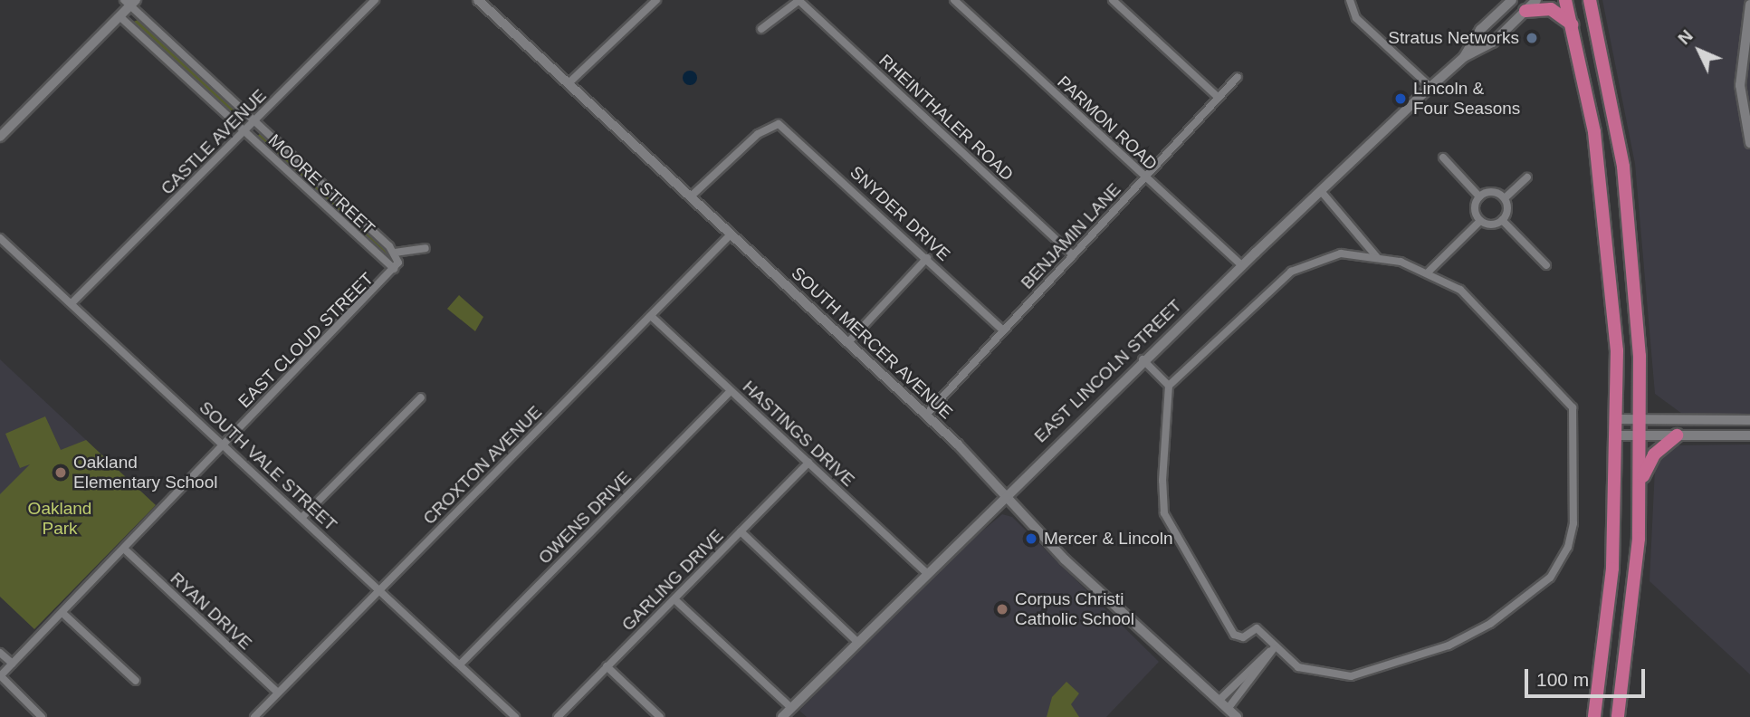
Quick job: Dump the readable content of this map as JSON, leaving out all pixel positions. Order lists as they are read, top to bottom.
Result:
{
  "streets": {
    "main road": ["SOUTH MERCER AVENUE", "EAST LINCOLN STREET"],
    "street": [
      "RHEINTHALER ROAD",
      "PARMON ROAD",
      "CASTLE AVENUE",
      "MOORE STREET",
      "SNYDER DRIVE",
      "BENJAMIN LANE",
      "EAST CLOUD STREET",
      "HASTINGS DRIVE",
      "CROXTON AVENUE",
      "SOUTH VALE STREET",
      "OWENS DRIVE",
      "GARLING DRIVE",
      "RYAN DRIVE"
    ]
  },
  "crossings": [
    ["RHEINTHALER ROAD", "BENJAMIN LANE"],
    ["PARMON ROAD", "BENJAMIN LANE"],
    ["PARMON ROAD", "EAST LINCOLN STREET"],
    ["CASTLE AVENUE", "MOORE STREET"],
    ["CASTLE AVENUE", "SOUTH VALE STREET"],
    ["MOORE STREET", "EAST CLOUD STREET"],
    ["SNYDER DRIVE", "BENJAMIN LANE"],
    ["SNYDER DRIVE", "SOUTH MERCER AVENUE"],
    ["BENJAMIN LANE", "SOUTH MERCER AVENUE"],
    ["EAST CLOUD STREET", "SOUTH VALE STREET"],
    ["EAST CLOUD STREET", "RYAN DRIVE"],
    ["SOUTH MERCER AVENUE", "EAST LINCOLN STREET"],
    ["SOUTH MERCER AVENUE", "CROXTON AVENUE"],
    ["EAST LINCOLN STREET", "HASTINGS DRIVE"],
    ["HASTINGS DRIVE", "CROXTON AVENUE"],
    ["HASTINGS DRIVE", "OWENS DRIVE"],
    ["HASTINGS DRIVE", "GARLING DRIVE"],
    ["CROXTON AVENUE", "SOUTH VALE STREET"],
    ["CROXTON AVENUE", "RYAN DRIVE"],
    ["SOUTH VALE STREET", "OWENS DRIVE"]
  ],
  "parks": ["Oakland Park"],
  "places": [
    "Stratus Networks",
    "Lincoln & Four Seasons",
    "Oakland Elementary School",
    "Mercer & Lincoln",
    "Corpus Christi Catholic School"
  ],
  "scale_bar": "100 m",
  "north": "top left"
}
